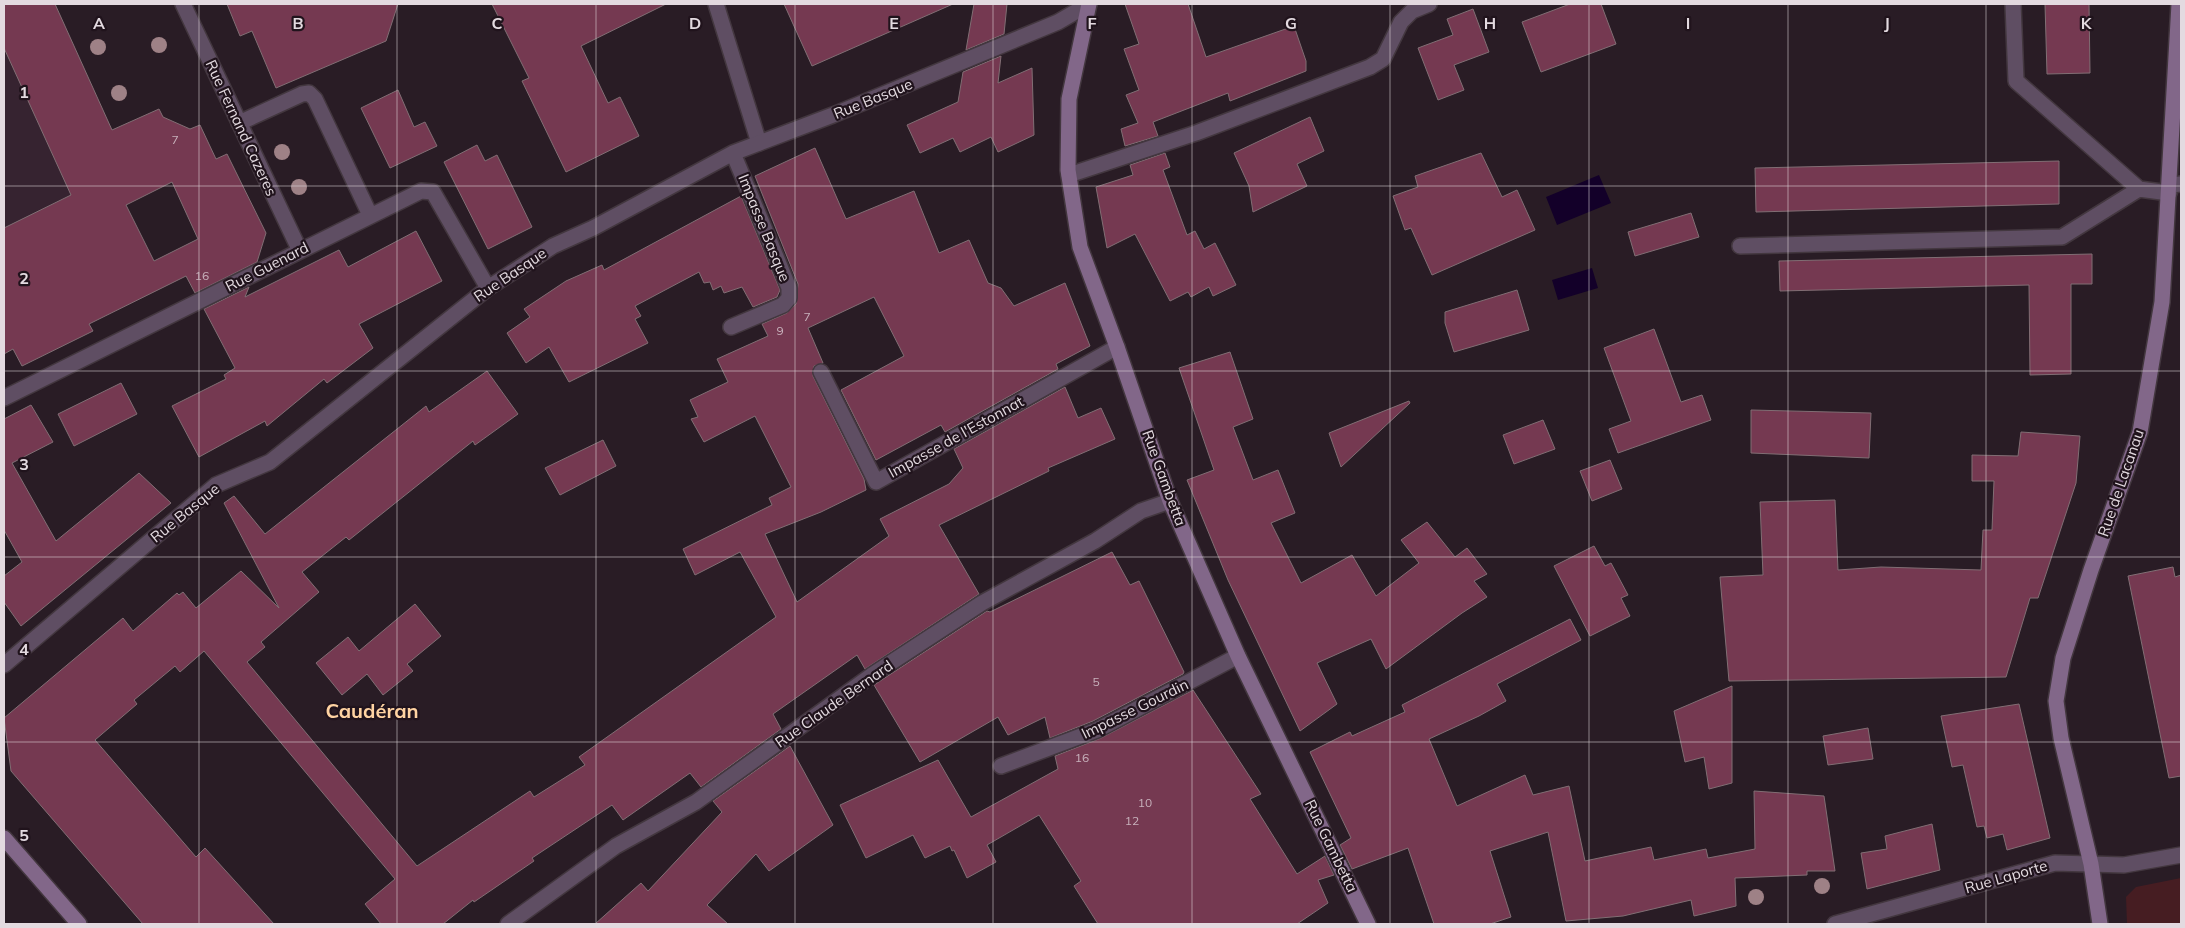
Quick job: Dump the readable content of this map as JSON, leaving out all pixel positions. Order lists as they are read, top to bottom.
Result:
{
  "streets": {
    "street": [
      "Rue Basque",
      "Rue Fernand Cazeres",
      "Impasse Basque",
      "Rue Guenard",
      "Impasse de l'Estonnat",
      "Rue Gambetta",
      "Rue de Lacanau",
      "Rue Claude Bernard",
      "Impasse Gourdin",
      "Rue Laporte"
    ]
  },
  "crossings": [
    ["Rue Basque", "Impasse Basque"],
    ["Rue Basque", "Rue Guenard"],
    ["Rue Basque", "Rue Gambetta"],
    ["Rue Fernand Cazeres", "Rue Guenard"],
    ["Impasse de l'Estonnat", "Rue Gambetta"],
    ["Rue Gambetta", "Rue Claude Bernard"],
    ["Rue Gambetta", "Impasse Gourdin"],
    ["Rue de Lacanau", "Rue Laporte"]
  ],
  "districts": ["Caudéran"],
  "house_numbers": [
    "7",
    "16",
    "7",
    "9",
    "5",
    "16",
    "10",
    "12"
  ],
  "grid": {
    "columns": [
      "A",
      "B",
      "C",
      "D",
      "E",
      "F",
      "G",
      "H",
      "I",
      "J",
      "K"
    ],
    "rows": [
      "1",
      "2",
      "3",
      "4",
      "5"
    ]
  }
}
